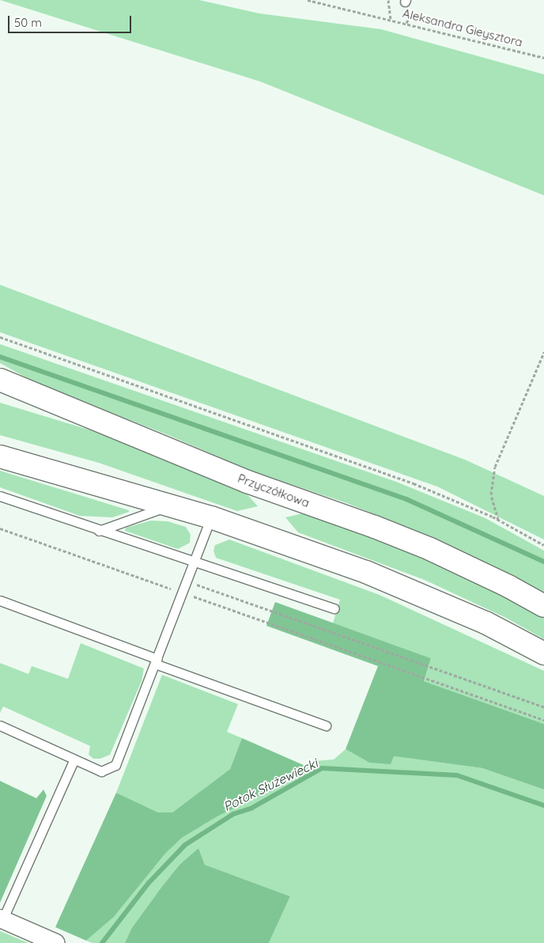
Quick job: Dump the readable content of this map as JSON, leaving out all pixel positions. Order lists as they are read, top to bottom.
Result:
{
  "streets": {
    "main road": ["Przyczółkowa"],
    "path": ["Aleksandra Gieysztora"]
  },
  "water": ["Potok Służewiecki"],
  "scale_bar": "50 m"
}
